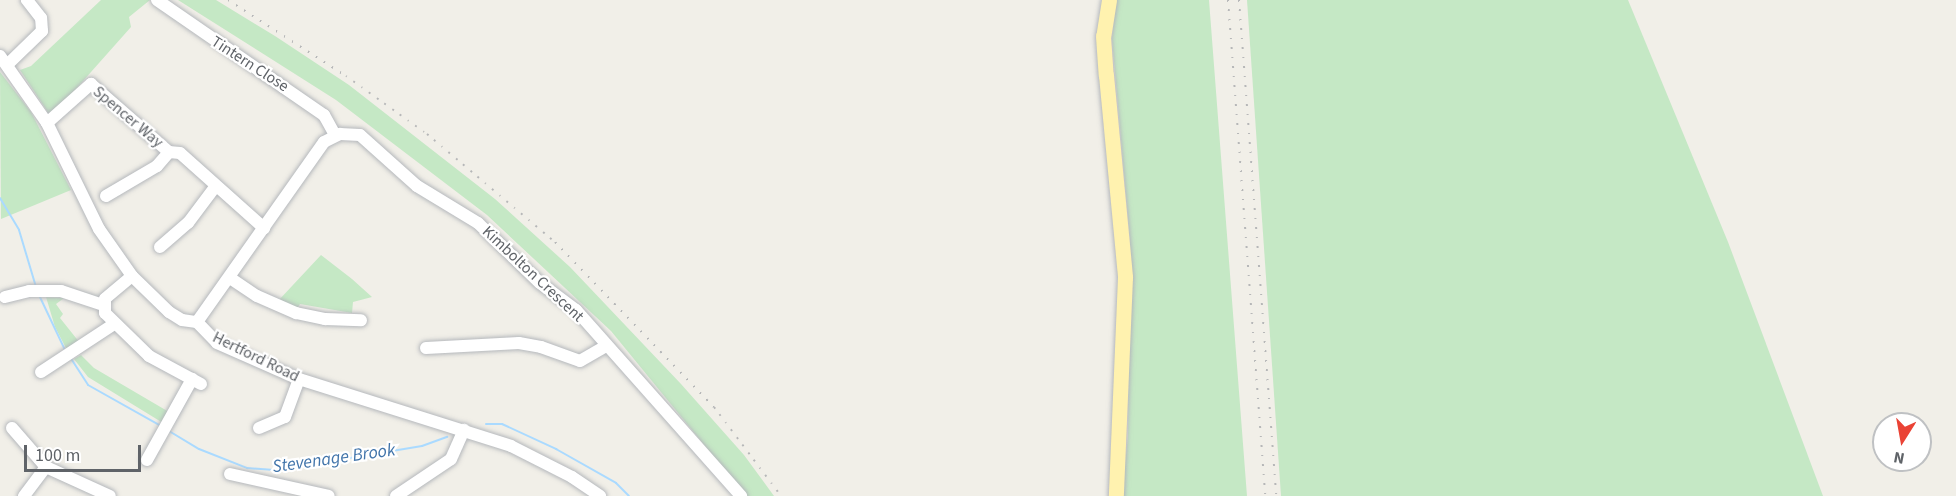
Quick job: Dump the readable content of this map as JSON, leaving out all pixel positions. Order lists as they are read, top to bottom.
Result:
{
  "streets": {
    "street": [
      "Tintern Close",
      "Spencer Way",
      "Kimbolton Crescent",
      "Hertford Road"
    ]
  },
  "crossings": [
    ["Tintern Close", "Kimbolton Crescent"],
    ["Spencer Way", "Hertford Road"]
  ],
  "water": ["Stevenage Brook"],
  "scale_bar": "100 m",
  "north": "bottom"
}
